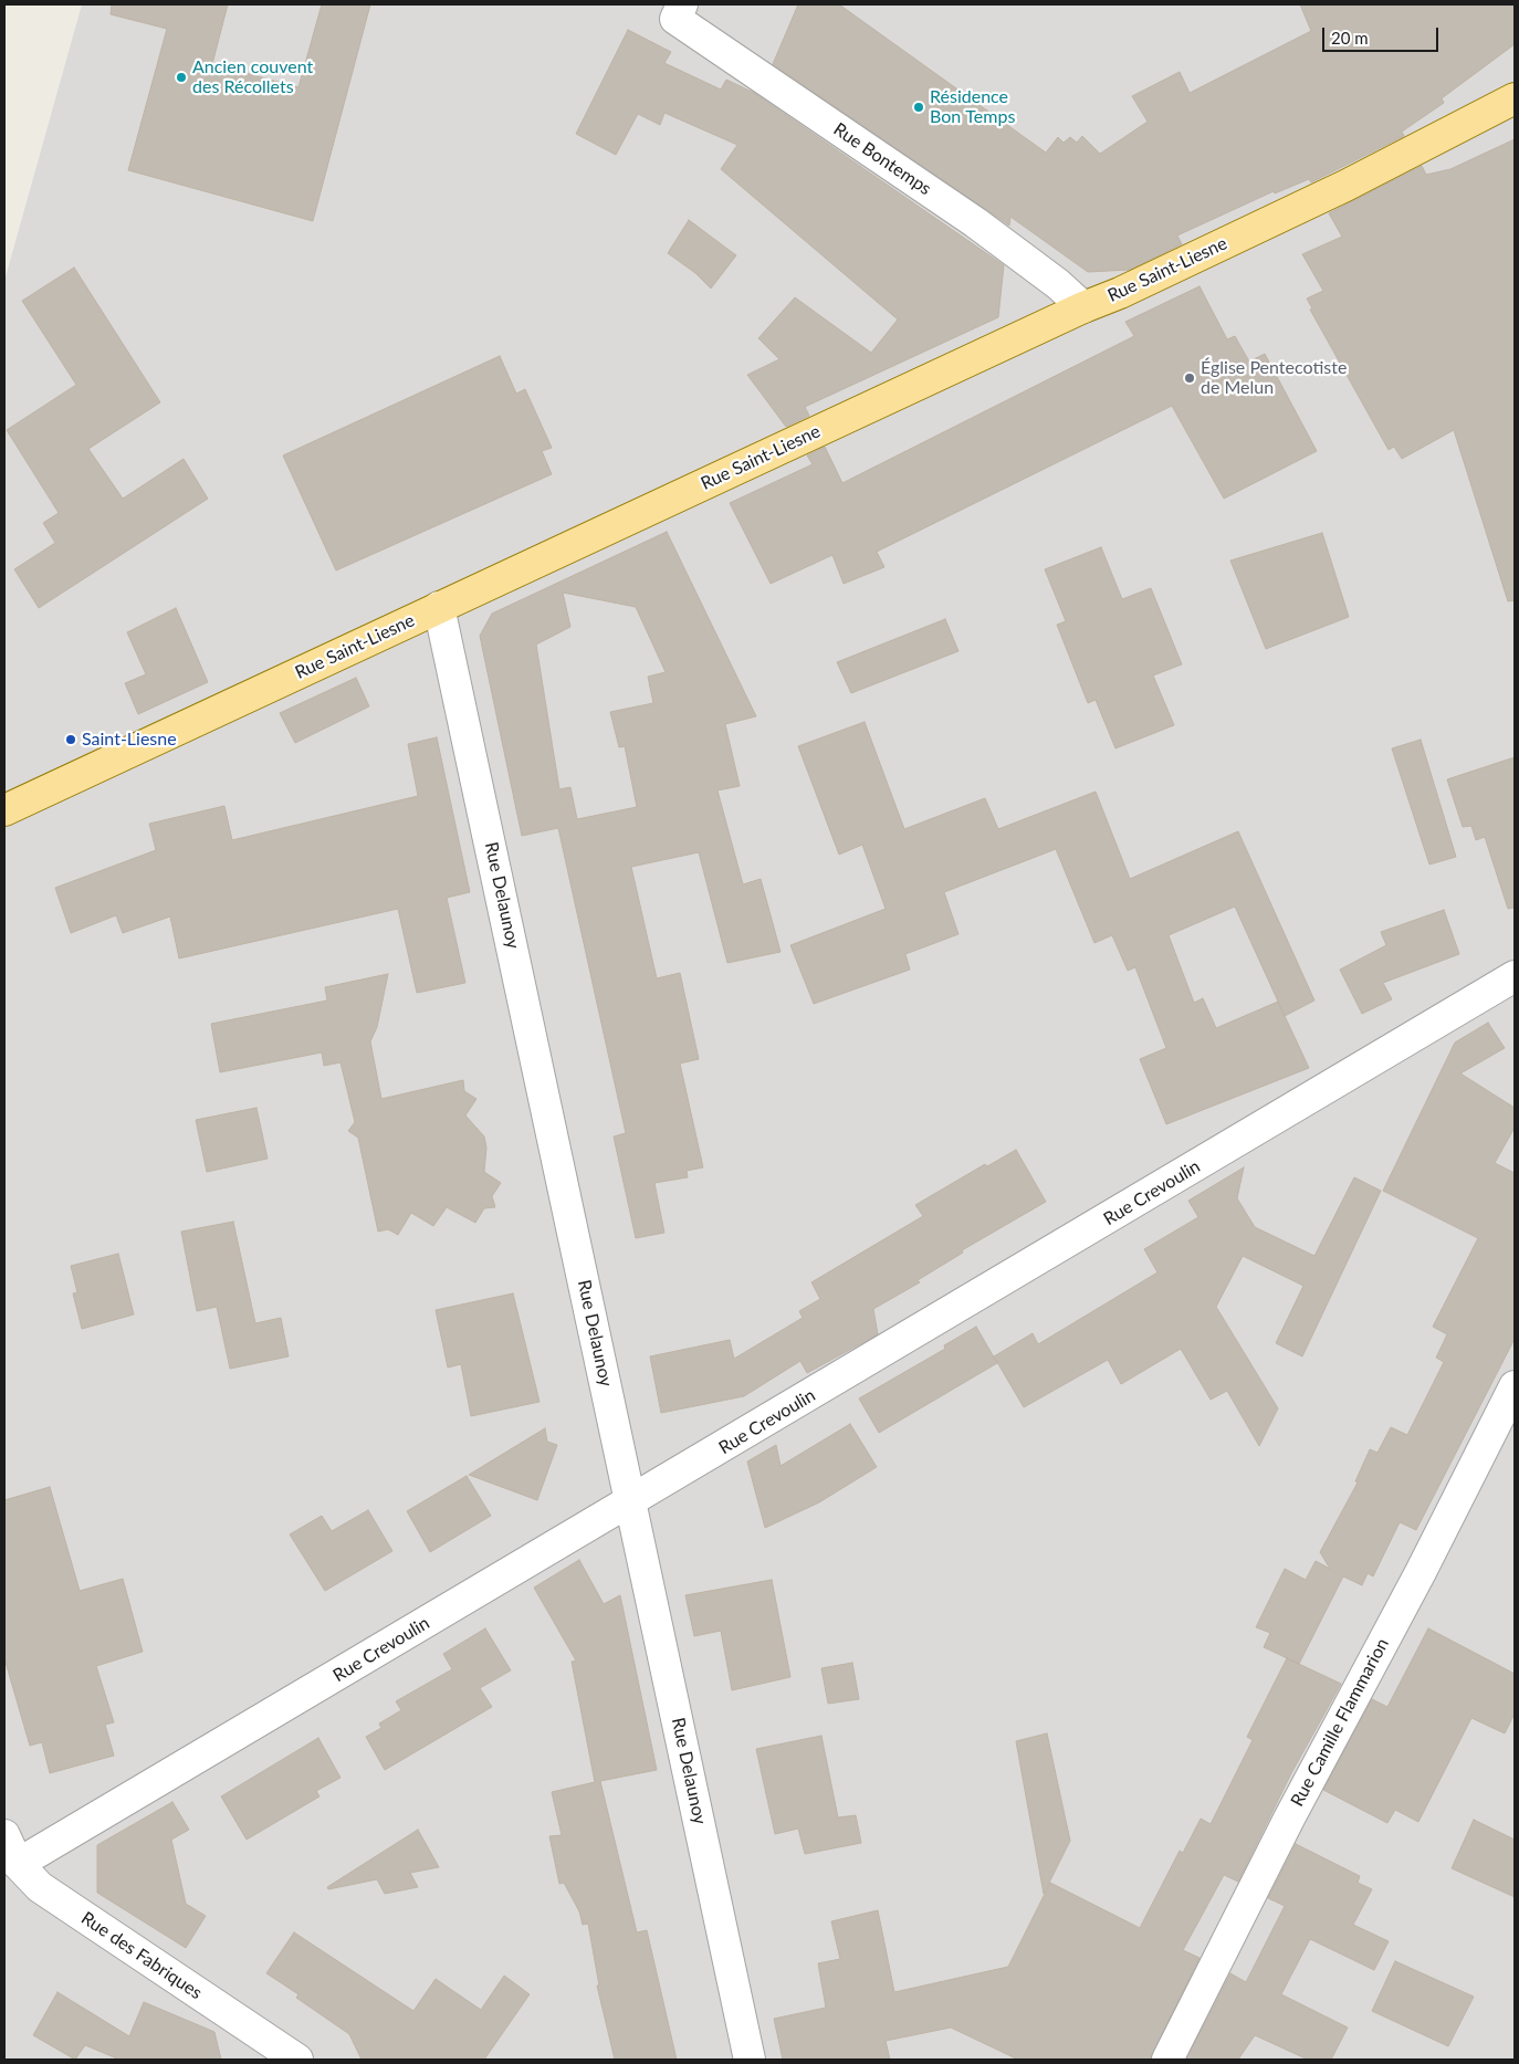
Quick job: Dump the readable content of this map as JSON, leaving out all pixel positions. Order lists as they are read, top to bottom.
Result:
{
  "streets": {
    "main road": ["Rue Saint-Liesne"],
    "street": [
      "Rue Bontemps",
      "Rue Delaunoy",
      "Rue Crevoulin",
      "Rue Camille Flammarion",
      "Rue des Fabriques"
    ]
  },
  "crossings": [
    ["Rue Bontemps", "Rue Saint-Liesne"],
    ["Rue Saint-Liesne", "Rue Delaunoy"],
    ["Rue Delaunoy", "Rue Crevoulin"],
    ["Rue Crevoulin", "Rue des Fabriques"]
  ],
  "places": [
    "Ancien couvent des Récollets",
    "Résidence Bon Temps",
    "Église Pentecotiste de Melun",
    "Saint-Liesne"
  ],
  "scale_bar": "20 m"
}
